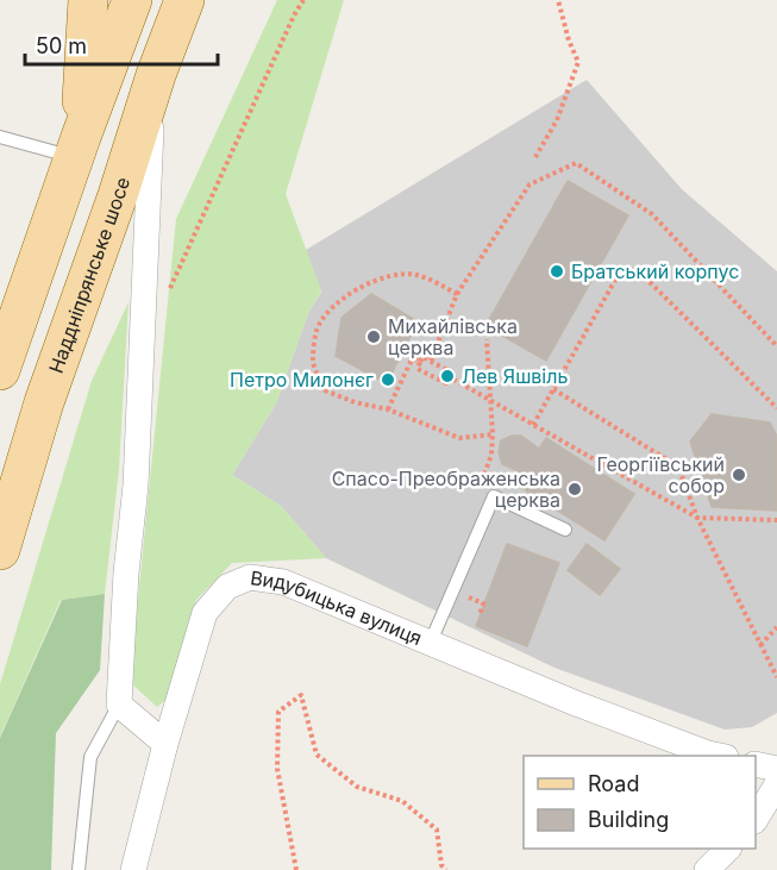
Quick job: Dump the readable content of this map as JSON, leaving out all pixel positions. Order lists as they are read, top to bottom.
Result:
{
  "streets": {
    "main road": ["Наддніпрянське шосе"],
    "street": ["Видубицька вулиця"]
  },
  "places": [
    "Братський корпус",
    "Михайлівська церква",
    "Лев Яшвіль",
    "Петро Милонєг",
    "Георгіївський собор",
    "Спасо-Преображенська церква"
  ],
  "legend": ["Road", "Building"],
  "scale_bar": "50 m"
}
